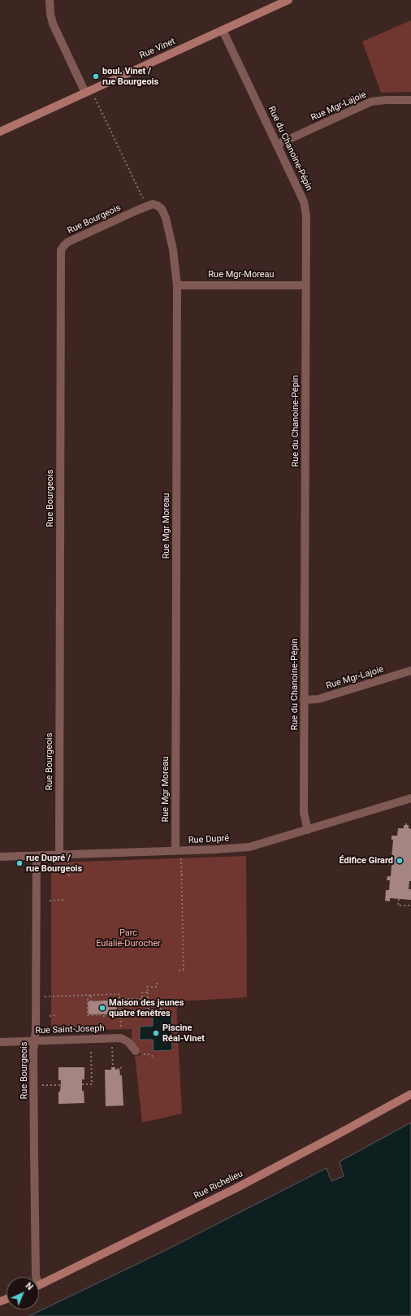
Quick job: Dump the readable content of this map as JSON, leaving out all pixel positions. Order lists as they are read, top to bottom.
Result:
{
  "streets": {
    "main road": ["Rue Vinet", "Rue Richelieu"],
    "street": [
      "Rue Mgr-Lajoie",
      "Rue du Chanoine-Pépin",
      "Rue Bourgeois",
      "Rue Mgr-Moreau",
      "Rue Mgr Moreau",
      "Rue Dupré",
      "Rue Saint-Joseph"
    ]
  },
  "crossings": [
    ["Rue Vinet", "Rue du Chanoine-Pépin"],
    ["Rue Mgr-Lajoie", "Rue du Chanoine-Pépin"],
    ["Rue du Chanoine-Pépin", "Rue Mgr-Moreau"],
    ["Rue du Chanoine-Pépin", "Rue Dupré"],
    ["Rue Bourgeois", "Rue Mgr Moreau"],
    ["Rue Bourgeois", "Rue Dupré"],
    ["Rue Bourgeois", "Rue Saint-Joseph"],
    ["Rue Mgr-Moreau", "Rue Mgr Moreau"],
    ["Rue Mgr Moreau", "Rue Dupré"]
  ],
  "parks": ["Parc Eulalie-Durocher"],
  "places": [
    "boul. Vinet / rue Bourgeois",
    "Édifice Girard",
    "rue Dupré / rue Bourgeois",
    "Maison des jeunes quatre fenêtres",
    "Piscine Réal-Vinet"
  ],
  "north": "top right"
}
